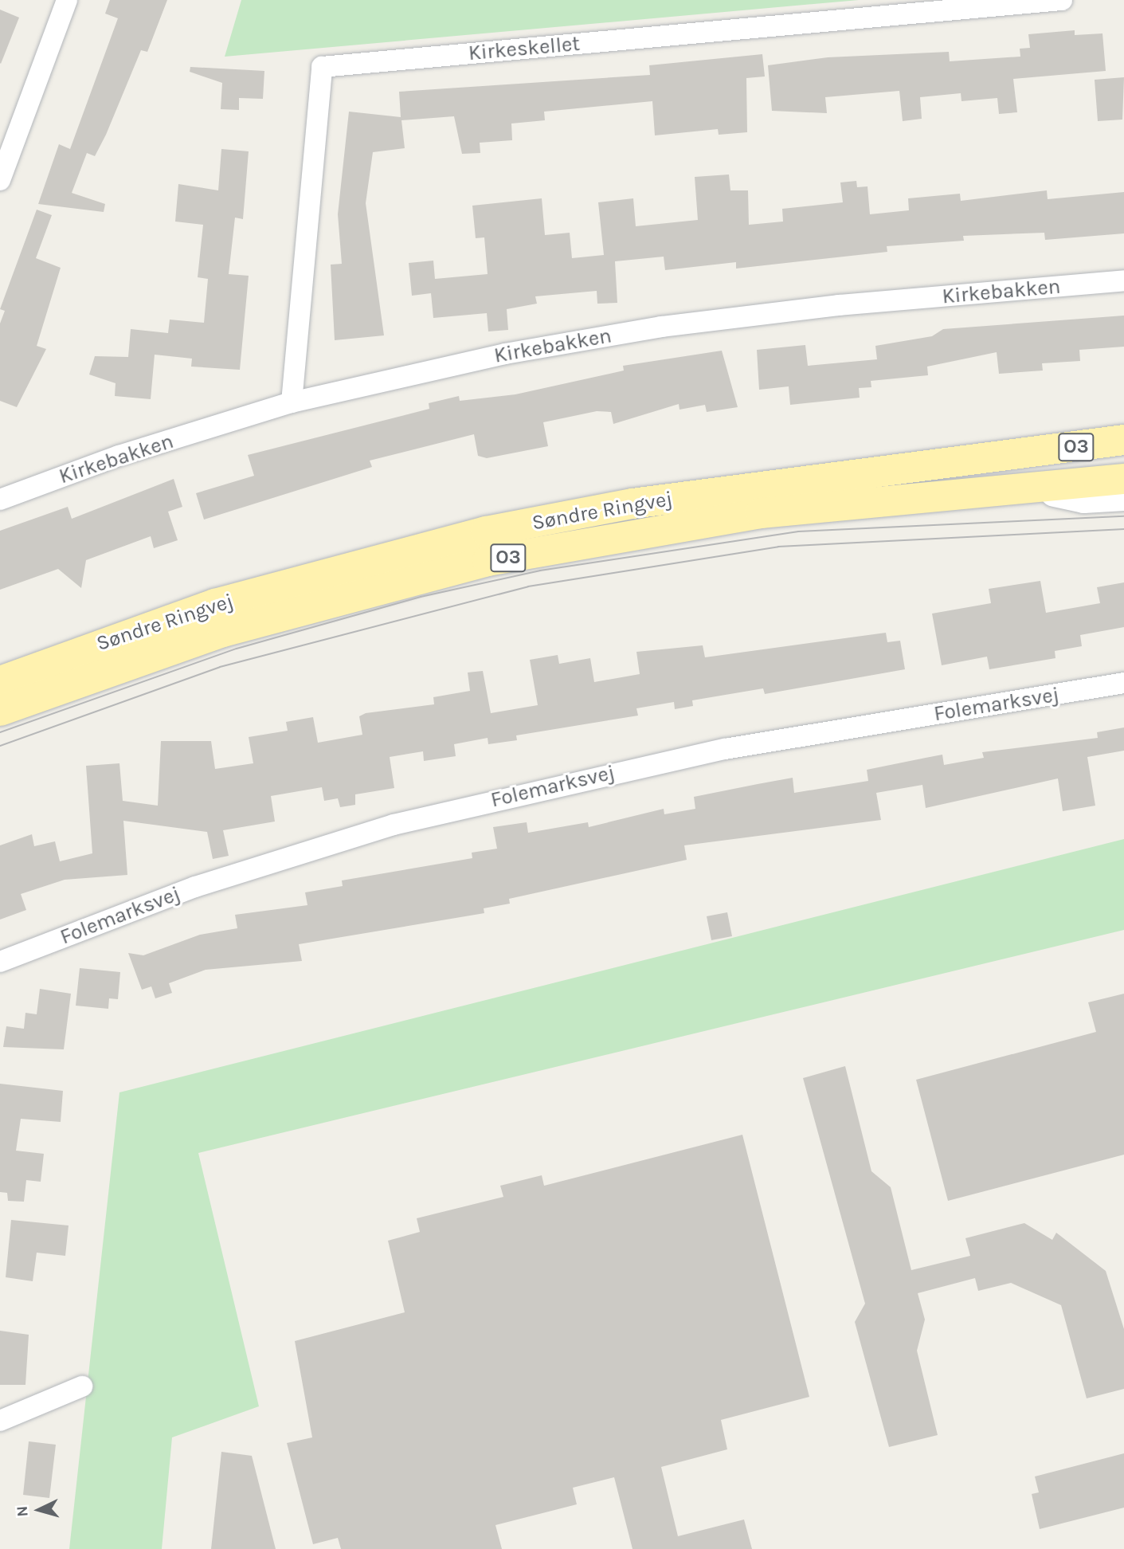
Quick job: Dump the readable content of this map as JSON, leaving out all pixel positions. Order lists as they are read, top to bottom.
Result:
{
  "streets": {
    "main road": ["O3", "Søndre Ringvej"],
    "street": ["Kirkeskellet", "Kirkebakken", "Folemarksvej"]
  },
  "crossings": [
    ["Kirkeskellet", "Kirkebakken"]
  ],
  "north": "left"
}
